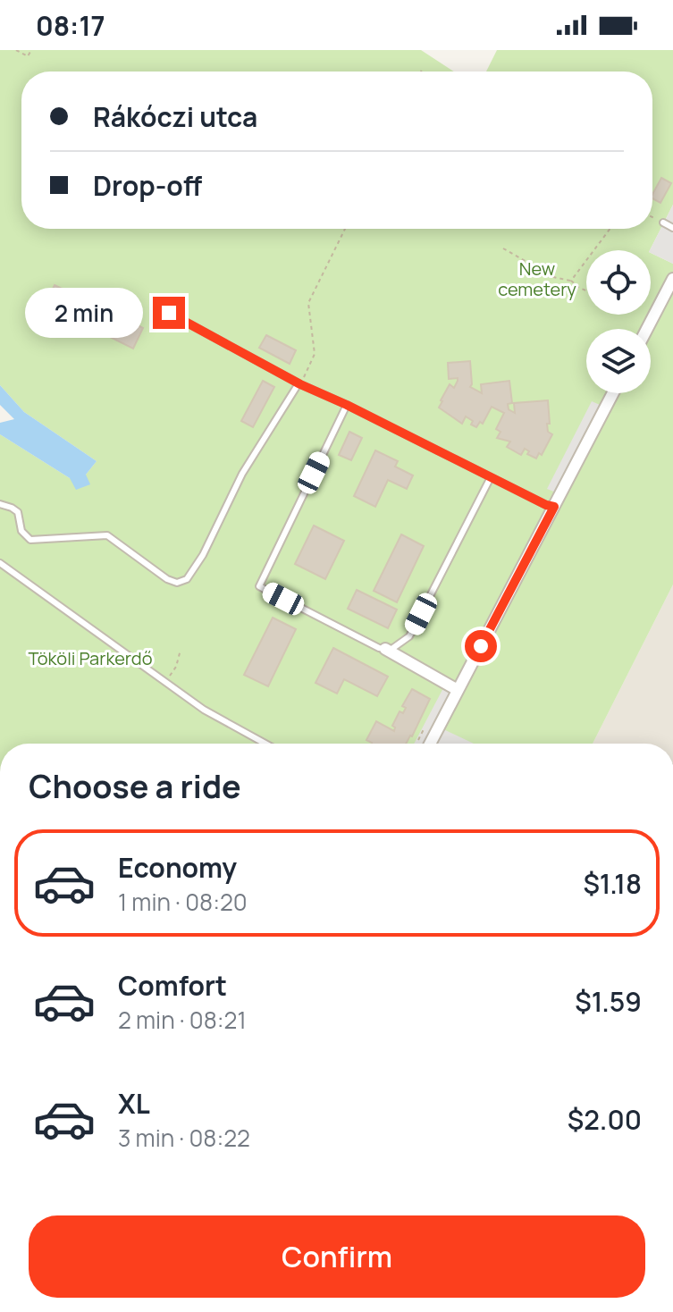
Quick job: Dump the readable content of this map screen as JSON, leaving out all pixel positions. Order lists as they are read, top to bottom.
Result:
{
  "parks": ["New cemetery", "Tököli Parkerdő"],
  "page": {
    "status": "08:17",
    "banner": ["Rákóczi utca", "Drop-off"],
    "bubble": "2 min",
    "heading": "Choose a ride",
    "list": [
      {
        "name": "Economy",
        "note": "1 min · 08:20",
        "value": "$1.18"
      },
      {
        "name": "Comfort",
        "note": "2 min · 08:21",
        "value": "$1.59"
      },
      {
        "name": "XL",
        "note": "3 min · 08:22",
        "value": "$2.00"
      }
    ],
    "buttons": "Confirm"
  }
}
